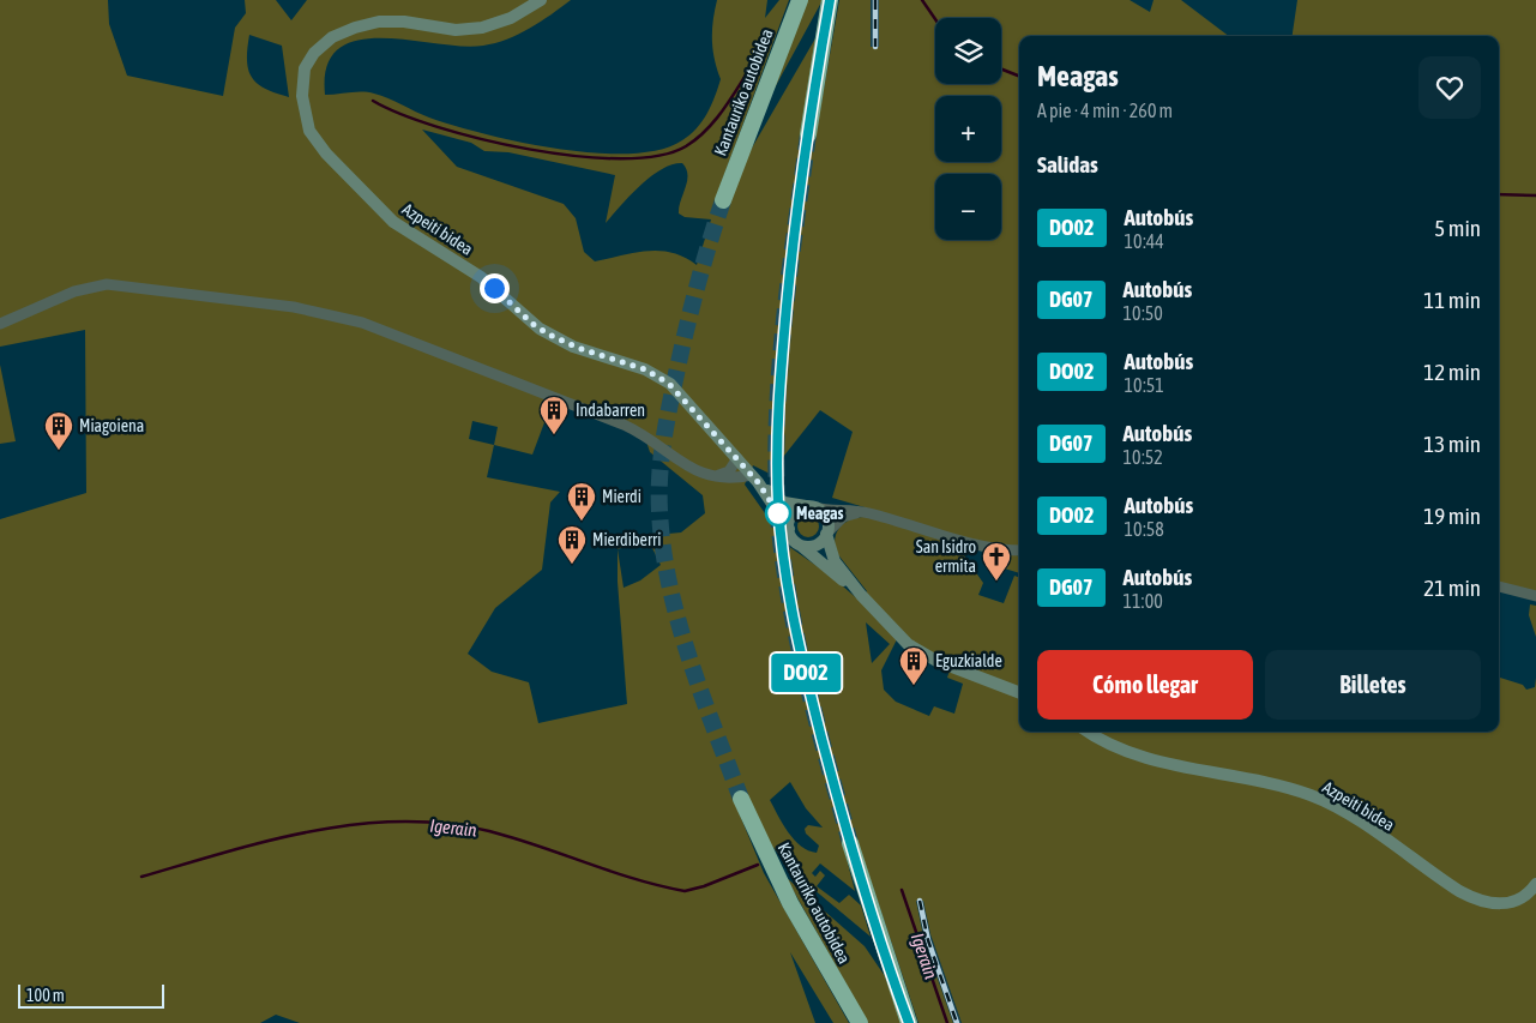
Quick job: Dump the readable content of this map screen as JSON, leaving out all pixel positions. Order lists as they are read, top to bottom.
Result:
{
  "streets": {
    "highway": ["Kantauriko autobidea"],
    "main road": ["Azpeiti bidea"]
  },
  "water": ["Igerain"],
  "places": {
    "building": [
      "Indabarren",
      "Miagoiena",
      "Mierdi",
      "Mierdiberri",
      "Eguzkialde"
    ],
    "other": ["Meagas"],
    "church": ["San Isidro ermita"]
  },
  "lines": ["bus line DO02"],
  "scale_bar": "100 m",
  "page": {
    "on_map": "DO02",
    "map_buttons": ["+", "−"],
    "heading": [
      ["Meagas", "A pie · 4 min · 260 m"],
      "Salidas"
    ],
    "list": [
      {
        "mark": "DO02",
        "name": "Autobús",
        "note": "10:44",
        "value": "5 min"
      },
      {
        "mark": "DG07",
        "name": "Autobús",
        "note": "10:50",
        "value": "11 min"
      },
      {
        "mark": "DO02",
        "name": "Autobús",
        "note": "10:51",
        "value": "12 min"
      },
      {
        "mark": "DG07",
        "name": "Autobús",
        "note": "10:52",
        "value": "13 min"
      },
      {
        "mark": "DO02",
        "name": "Autobús",
        "note": "10:58",
        "value": "19 min"
      },
      {
        "mark": "DG07",
        "name": "Autobús",
        "note": "11:00",
        "value": "21 min"
      }
    ],
    "buttons": ["Cómo llegar", "Billetes"],
    "scale": "100 m"
  }
}
